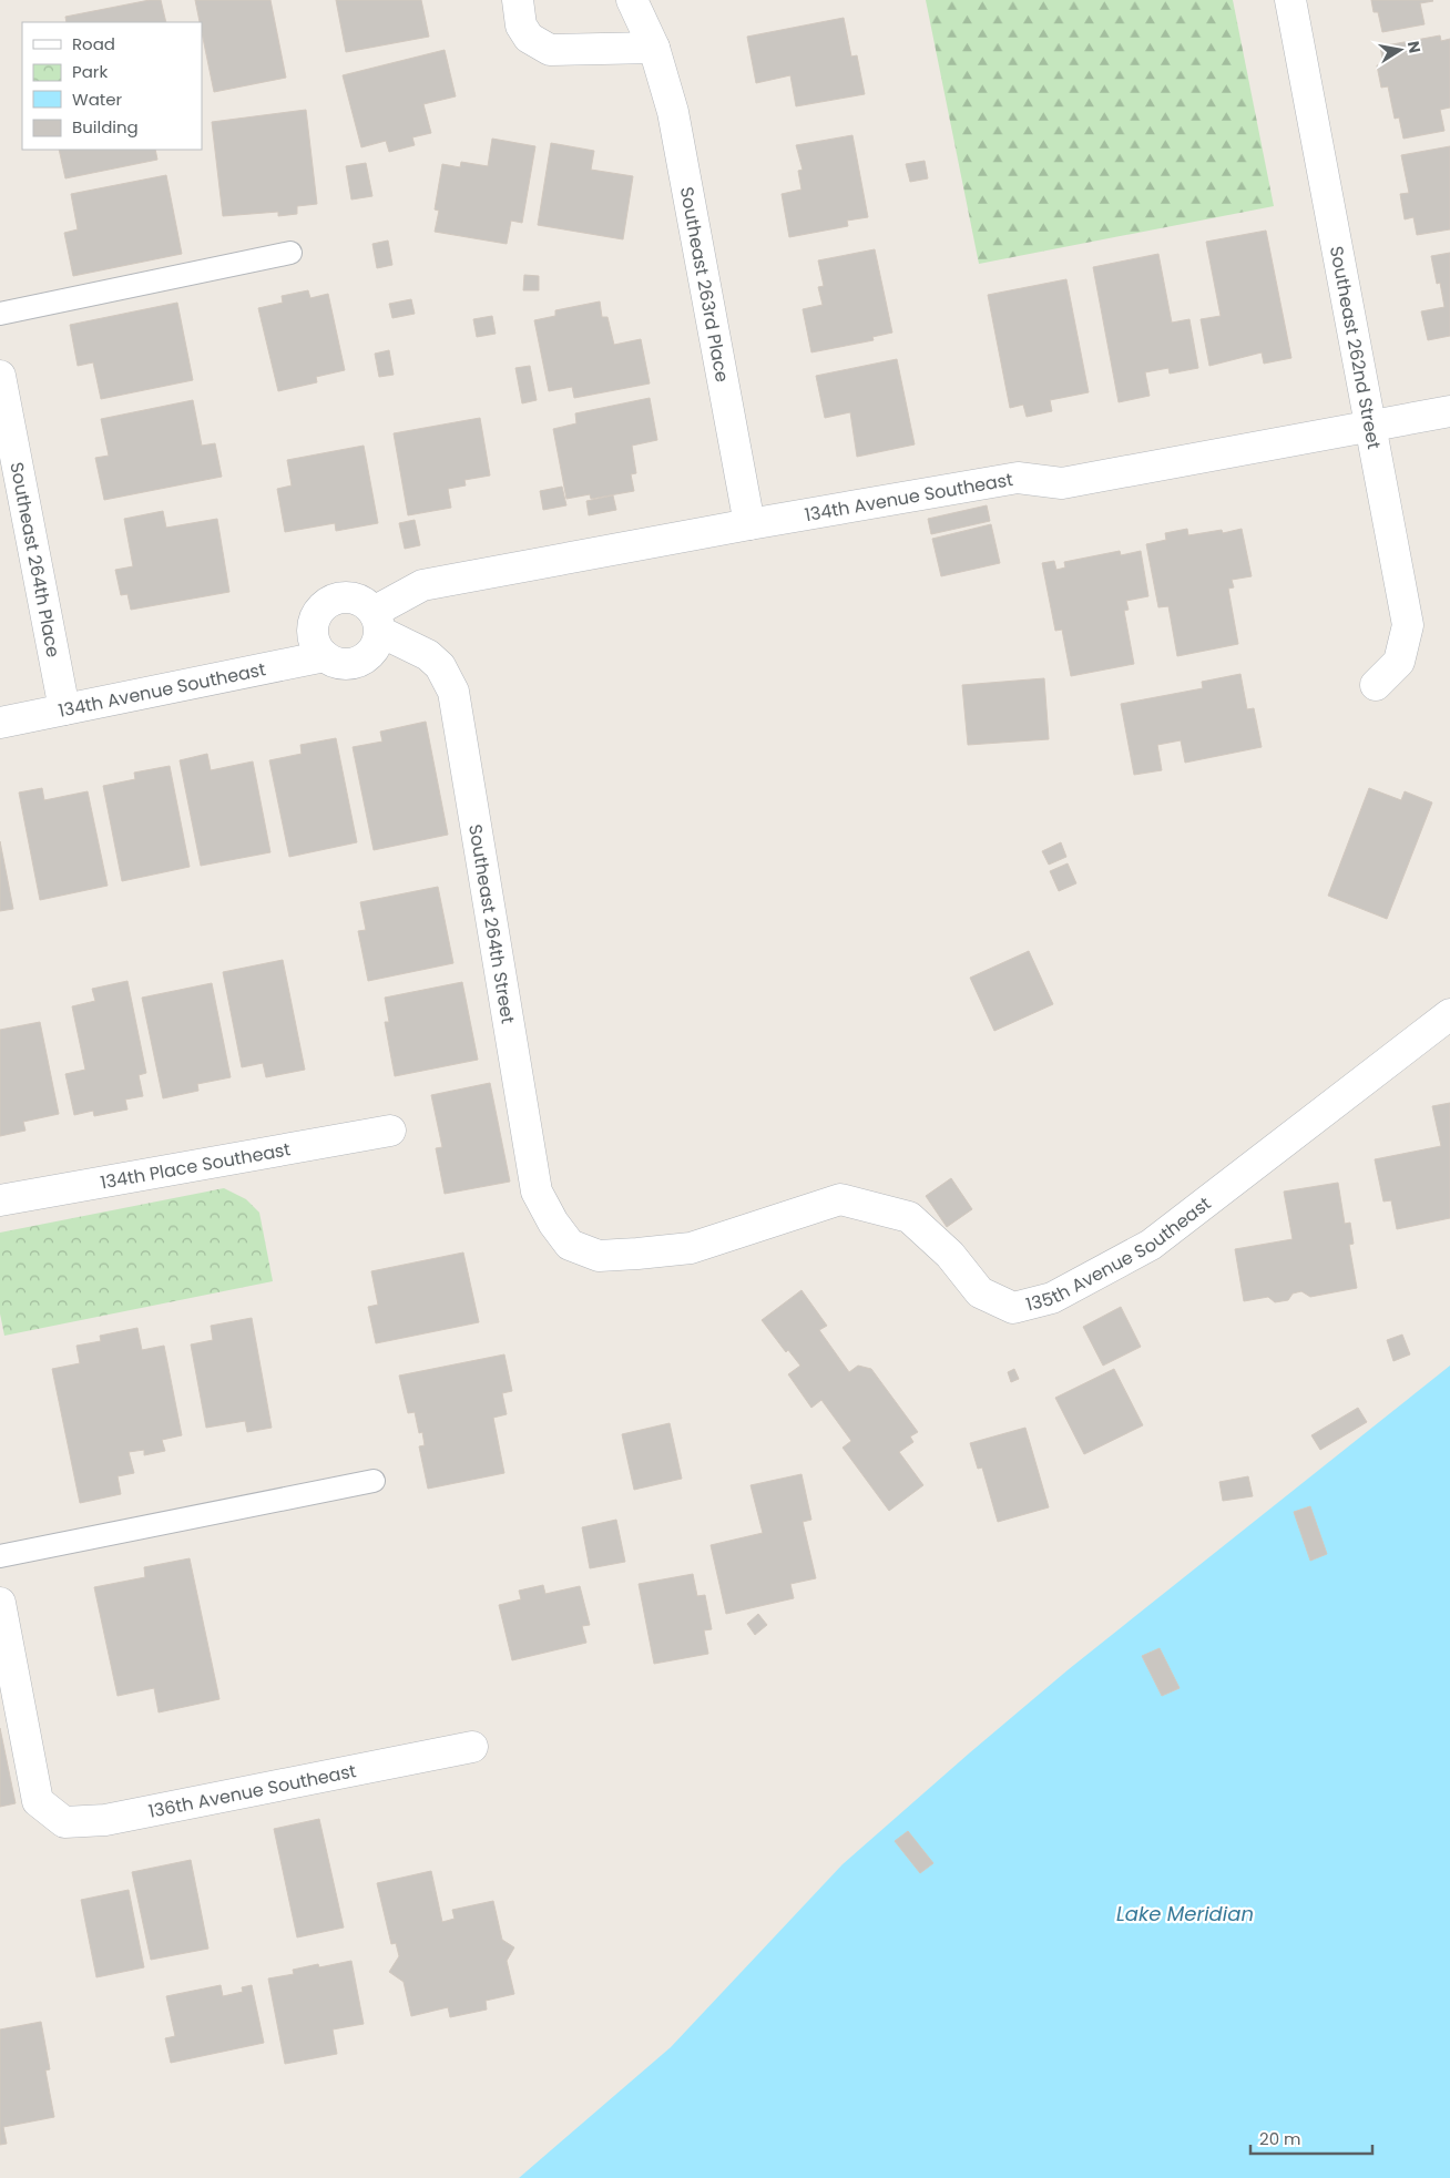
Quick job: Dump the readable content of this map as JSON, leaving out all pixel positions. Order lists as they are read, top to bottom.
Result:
{
  "streets": {
    "street": [
      "Southeast 263rd Place",
      "Southeast 262nd Street",
      "134th Avenue Southeast",
      "Southeast 264th Place",
      "Southeast 264th Street",
      "134th Place Southeast",
      "135th Avenue Southeast",
      "136th Avenue Southeast"
    ]
  },
  "crossings": [
    ["Southeast 263rd Place", "134th Avenue Southeast"],
    ["Southeast 262nd Street", "134th Avenue Southeast"],
    ["134th Avenue Southeast", "Southeast 264th Place"],
    ["134th Avenue Southeast", "Southeast 264th Street"],
    ["Southeast 264th Street", "135th Avenue Southeast"]
  ],
  "water": ["Lake Meridian"],
  "legend": [
    "Road",
    "Park",
    "Water",
    "Building"
  ],
  "scale_bar": "20 m",
  "north": "right"
}
